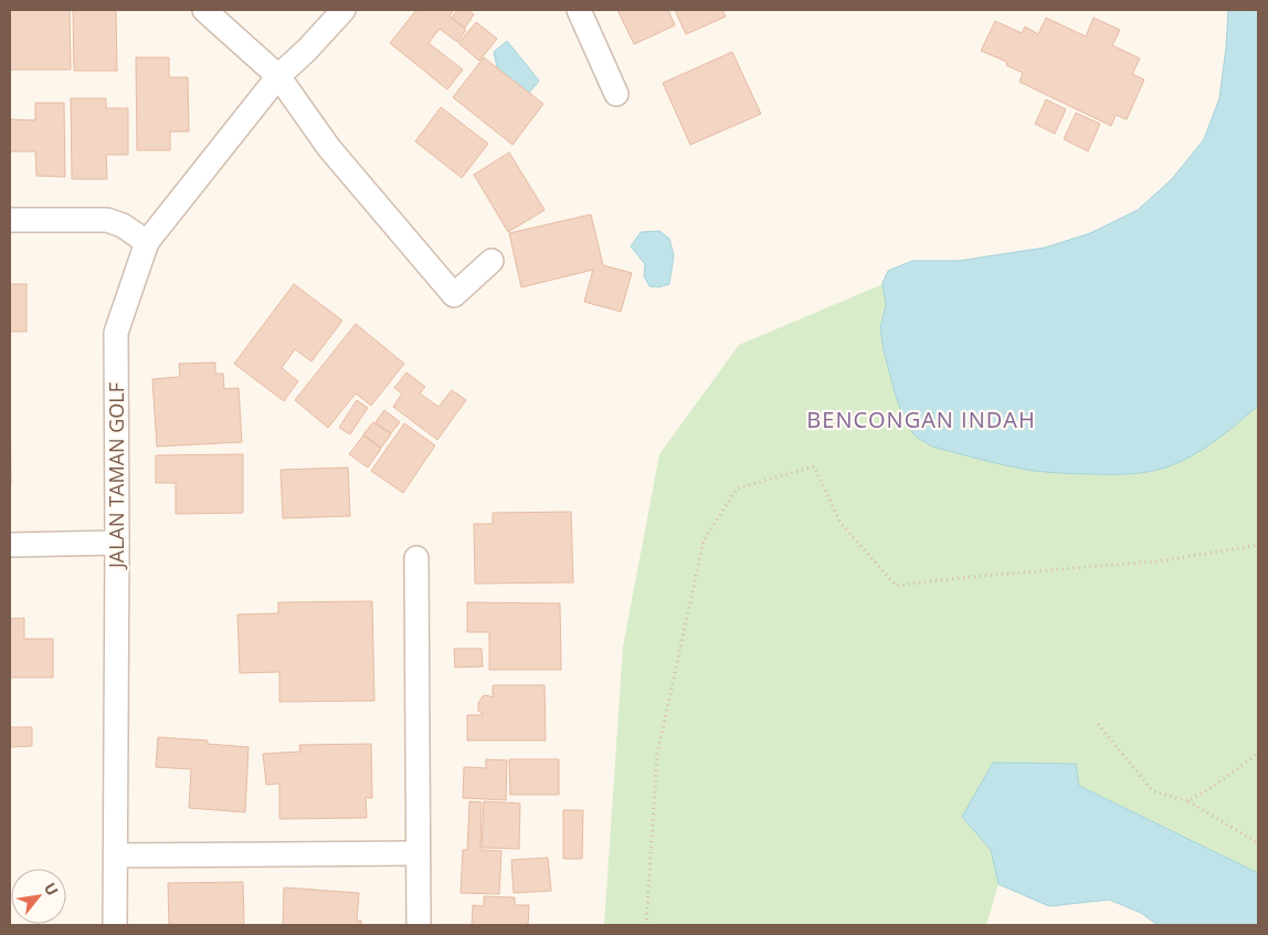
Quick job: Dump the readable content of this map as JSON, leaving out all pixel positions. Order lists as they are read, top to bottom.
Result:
{
  "streets": {
    "street": ["JALAN TAMAN GOLF"]
  },
  "districts": ["BENCONGAN INDAH"],
  "north": "top right"
}
